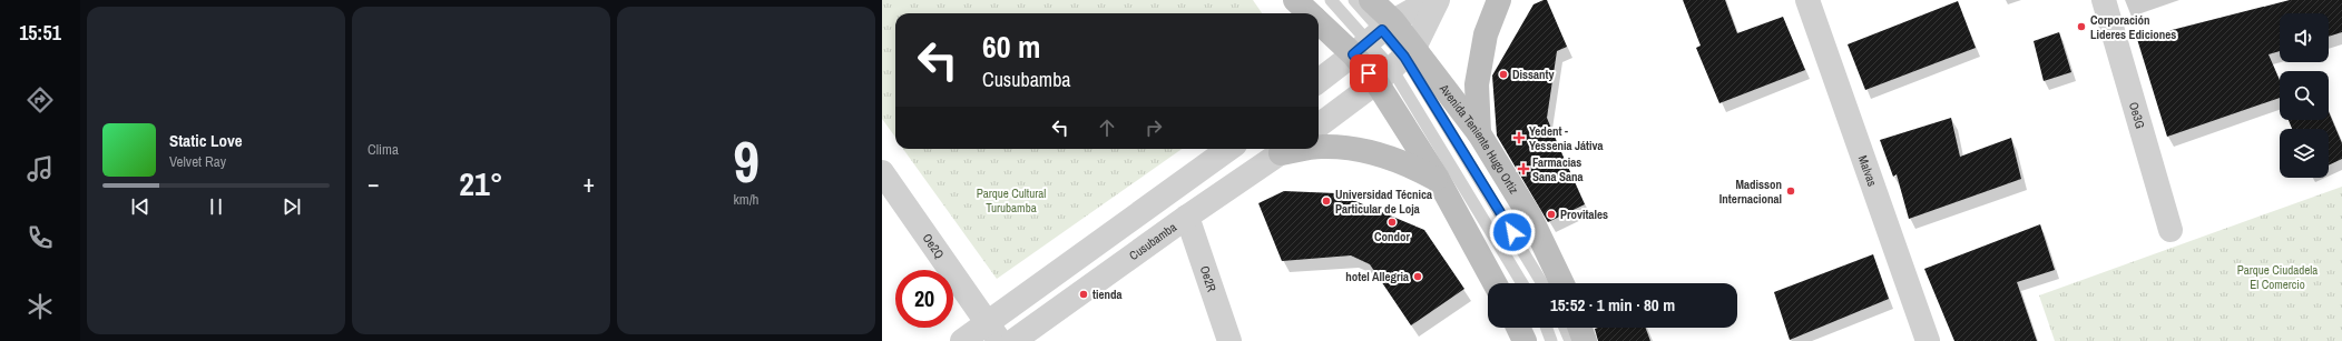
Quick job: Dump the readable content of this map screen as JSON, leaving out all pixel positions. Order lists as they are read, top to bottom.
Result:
{
  "streets": {
    "main road": ["Avenida Teniente Hugo Ortiz"],
    "street": [
      "Oe3G",
      "Malvas",
      "Cusubamba",
      "Oe2Q",
      "Oe2R"
    ]
  },
  "crossings": [
    ["Cusubamba", "Oe2R"]
  ],
  "parks": ["Parque Cultural Turubamba", "Parque Ciudadela El Comercio"],
  "places": {
    "other": [
      "Corporación Lideres Ediciones",
      "Dissanty",
      "Madisson Internacional",
      "Universidad Técnica Particular de Loja",
      "Provitales",
      "Condor",
      "hotel Allegria",
      "tienda"
    ],
    "health": ["Yedent - Yessenia Játiva", "Farmacias Sana Sana"]
  },
  "page": {
    "tabs": "15:51",
    "tile": [
      "Clima",
      ["9", "km/h"]
    ],
    "turn": ["60 m", "Cusubamba"],
    "song": ["Static Love", "Velvet Ray"],
    "heat": ["−", "21°", "+"],
    "limit": "20",
    "trip": "15:52 · 1 min · 80 m"
  }
}
